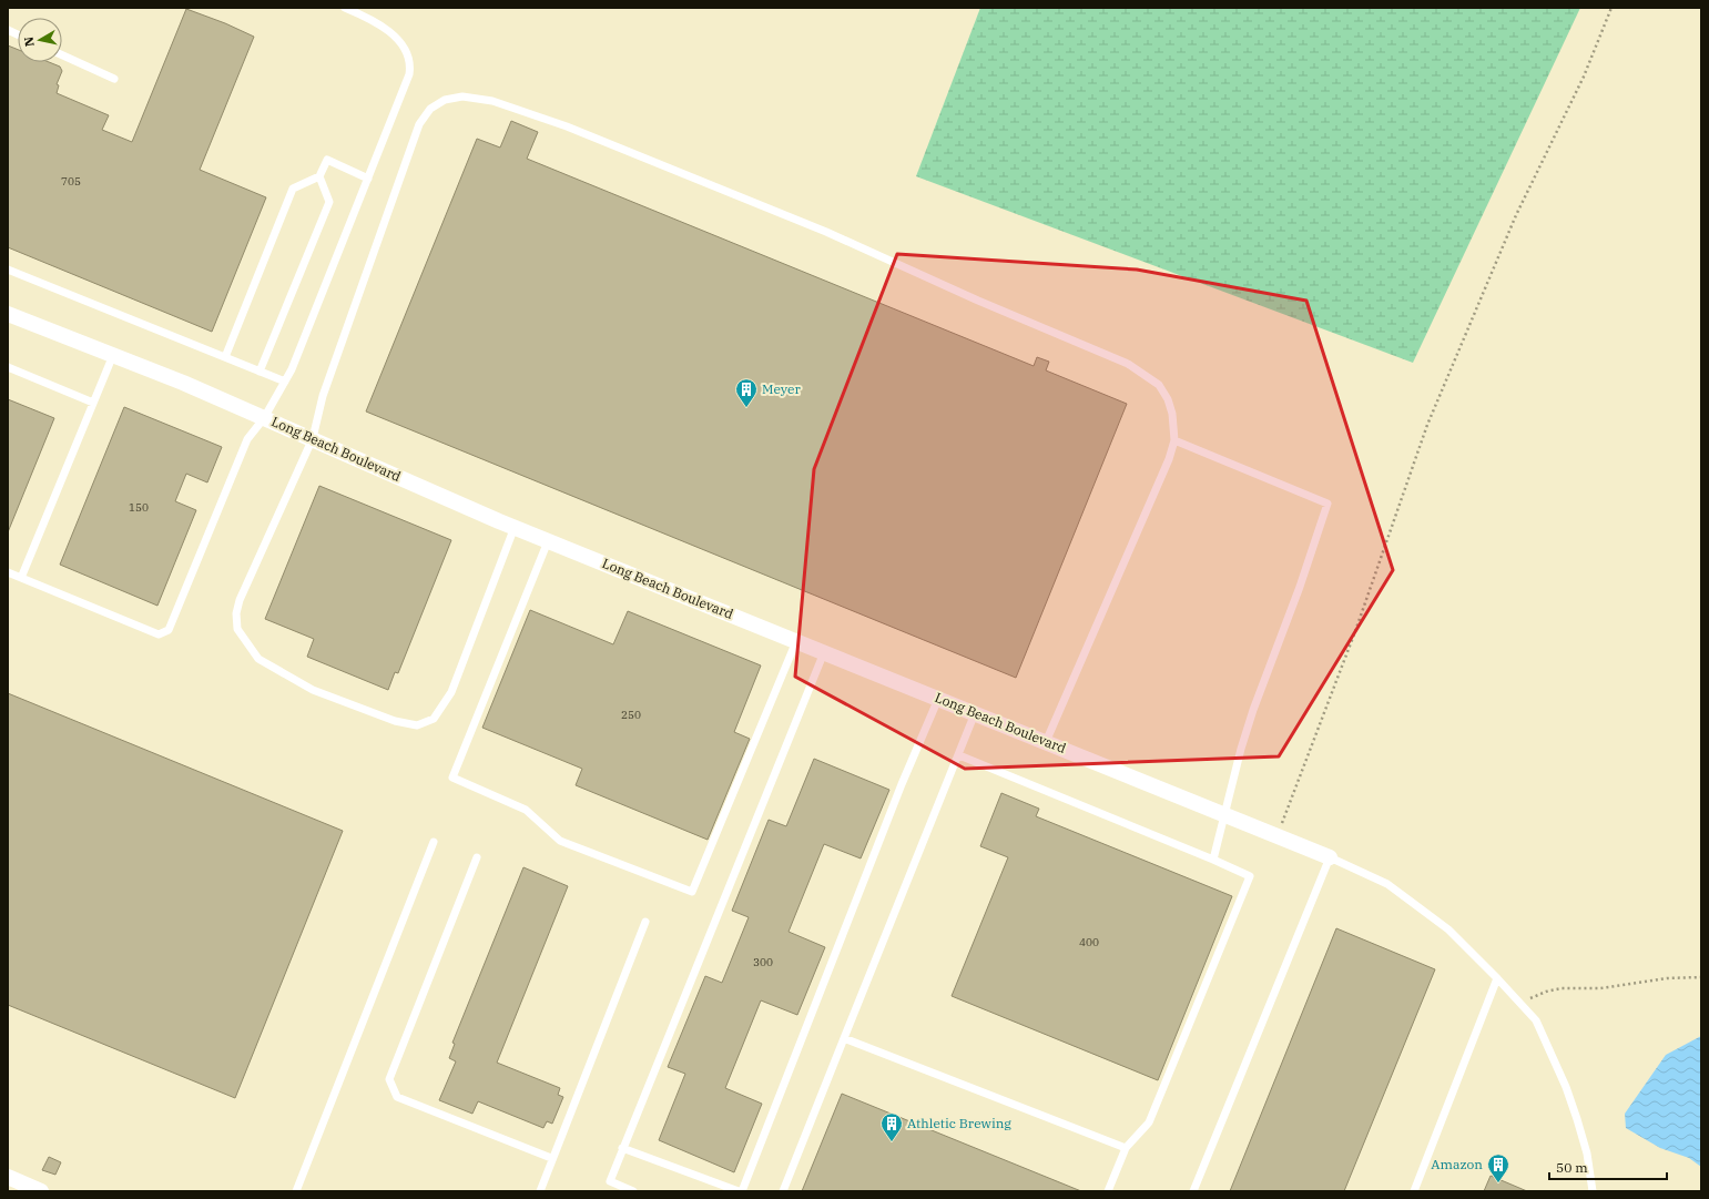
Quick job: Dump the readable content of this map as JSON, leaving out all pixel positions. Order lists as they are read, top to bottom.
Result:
{
  "streets": {
    "street": ["Long Beach Boulevard"]
  },
  "places": {
    "building": ["Meyer", "Athletic Brewing", "Amazon"]
  },
  "house_numbers": [
    "705",
    "150",
    "250",
    "400",
    "300"
  ],
  "scale_bar": "50 m",
  "north": "left"
}
